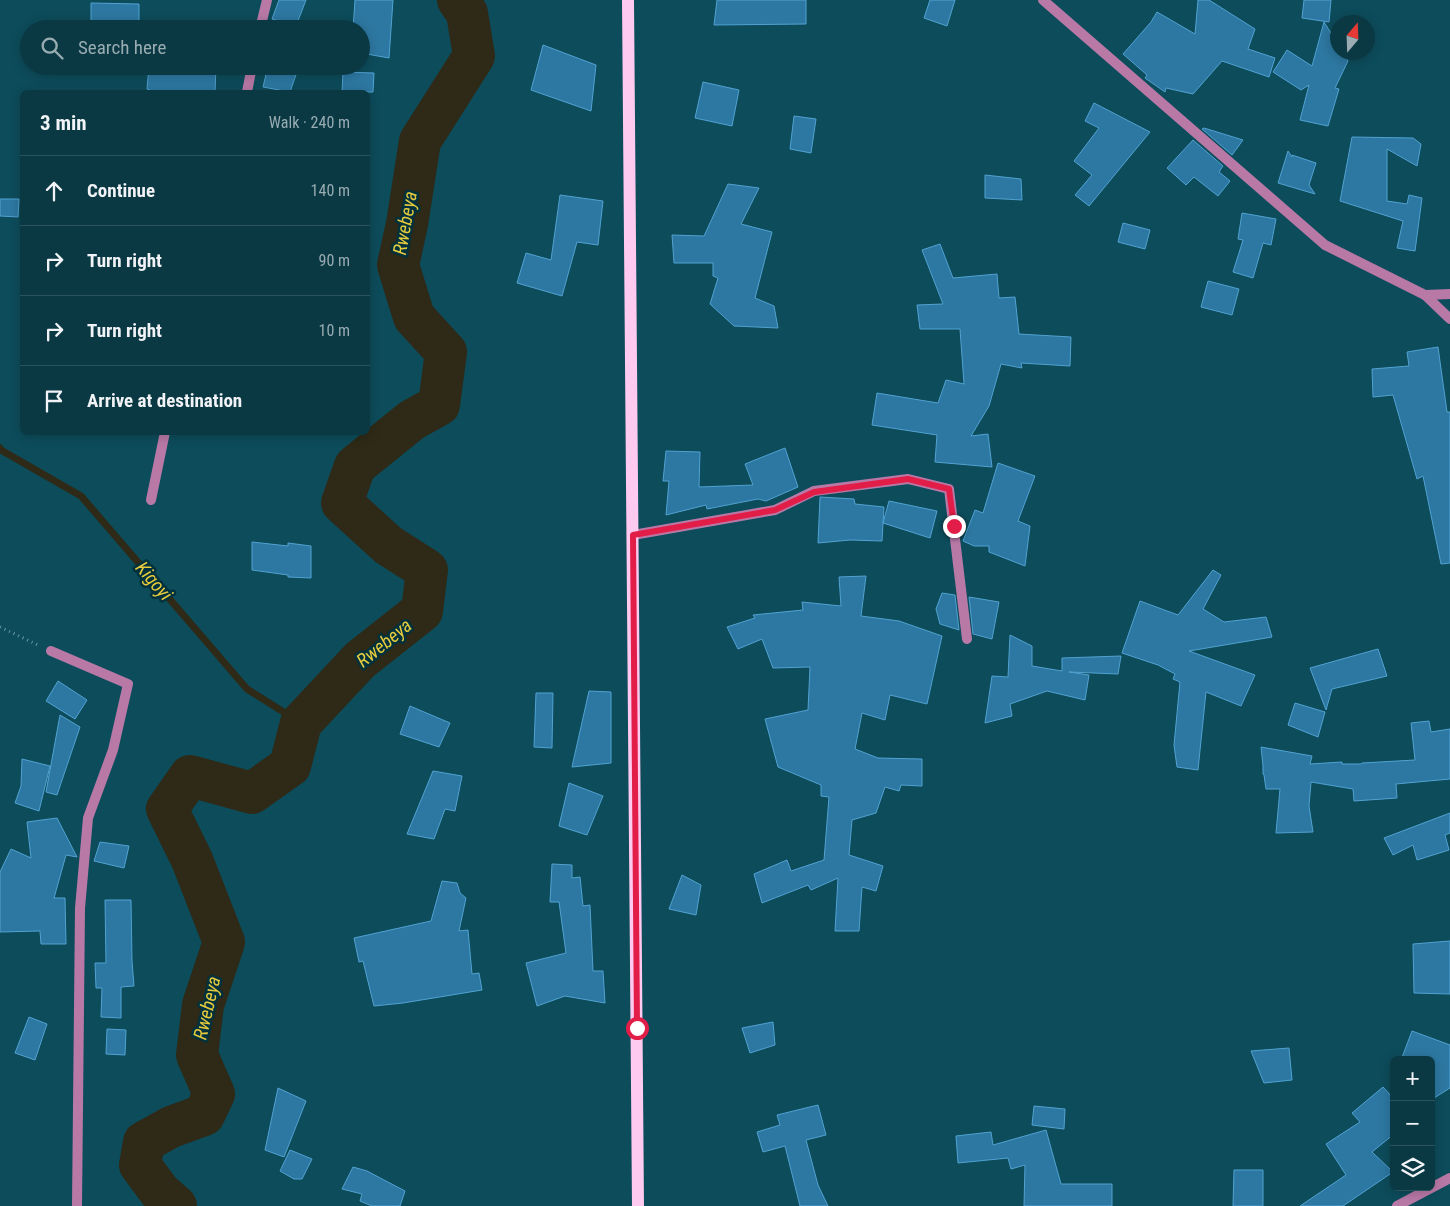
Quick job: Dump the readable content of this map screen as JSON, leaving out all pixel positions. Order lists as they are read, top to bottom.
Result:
{
  "water": ["Rwebeya", "Kigoyi"],
  "north": "top",
  "page": {
    "search": "Search here",
    "heading": ["3 min", "Walk · 240 m"],
    "list": [
      ["Continue", "140 m"],
      ["Turn right", "90 m"],
      ["Turn right", "10 m"],
      "Arrive at destination"
    ],
    "map_buttons": ["+", "−"]
  }
}
